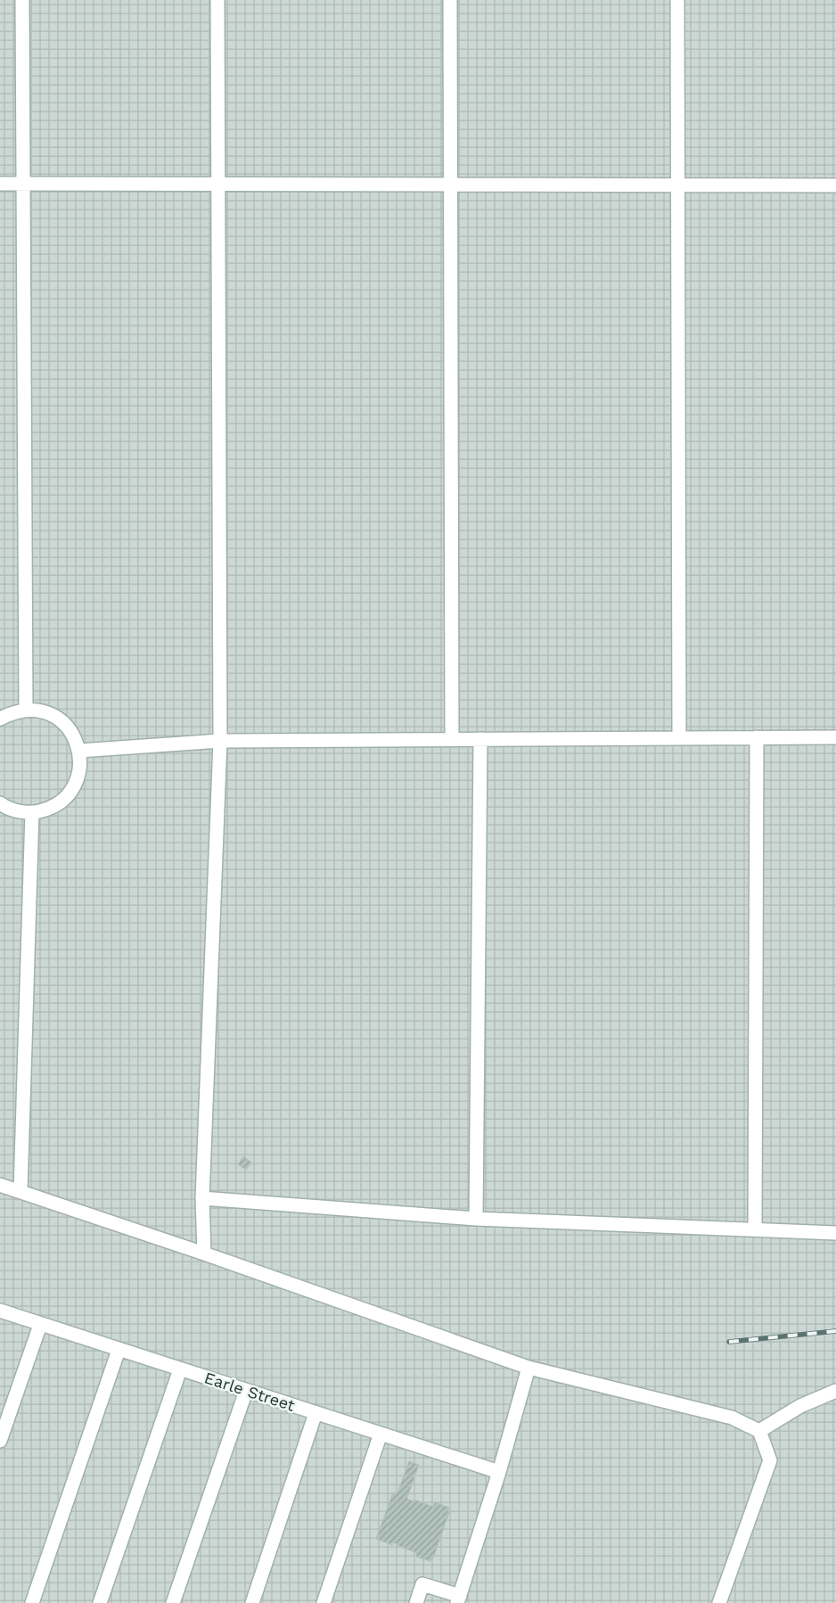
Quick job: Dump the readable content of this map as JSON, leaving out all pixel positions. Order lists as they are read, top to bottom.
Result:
{
  "streets": {
    "street": ["Earle Street"]
  }
}
